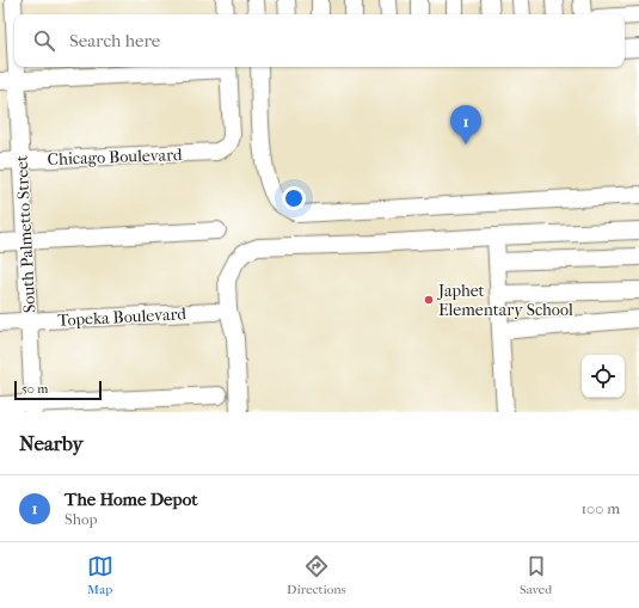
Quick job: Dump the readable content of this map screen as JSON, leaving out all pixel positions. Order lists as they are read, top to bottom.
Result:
{
  "streets": {
    "street": ["Chicago Boulevard", "South Palmetto Street", "Topeka Boulevard"]
  },
  "crossings": [
    ["Chicago Boulevard", "South Palmetto Street"],
    ["South Palmetto Street", "Topeka Boulevard"]
  ],
  "places": ["Japhet Elementary School"],
  "scale_bar": "50 m",
  "page": {
    "search": "Search here",
    "pins": "1",
    "scale": "50 m",
    "heading": "Nearby",
    "list": [
      {
        "mark": "1",
        "name": "The Home Depot",
        "note": "Shop",
        "value": "100 m"
      }
    ],
    "nav": ["Map", "Directions", "Saved"]
  }
}
